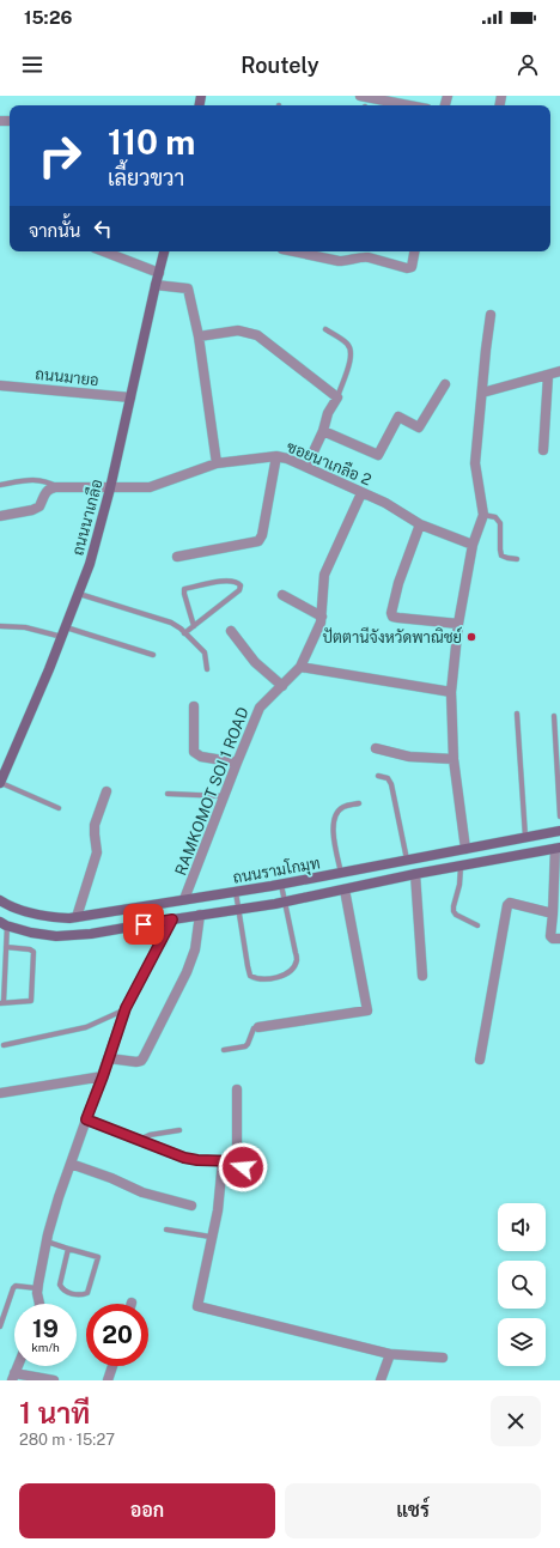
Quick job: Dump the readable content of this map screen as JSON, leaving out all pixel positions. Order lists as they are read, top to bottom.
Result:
{
  "streets": {
    "main road": ["ถนนนาเกลือ", "ถนนรามโกมุท"],
    "street": ["ถนนมายอ", "ซอยนาเกลือ 2", "RAMKOMOT SOI 1 ROAD"]
  },
  "crossings": [
    ["ถนนมายอ", "ถนนนาเกลือ"],
    ["ซอยนาเกลือ 2", "ถนนนาเกลือ"],
    ["ซอยนาเกลือ 2", "RAMKOMOT SOI 1 ROAD"],
    ["RAMKOMOT SOI 1 ROAD", "ถนนรามโกมุท"]
  ],
  "places": ["ปัตตานีจังหวัดพาณิชย์"],
  "page": {
    "status": "15:26",
    "header": "Routely",
    "turn": ["110 m", "เลี้ยวขวา"],
    "then": "จากนั้น",
    "speed": "19 km/h",
    "limit": "20",
    "heading": ["1 นาที", "280 m · 15:27"],
    "buttons": ["ออก", "แชร์"]
  }
}
